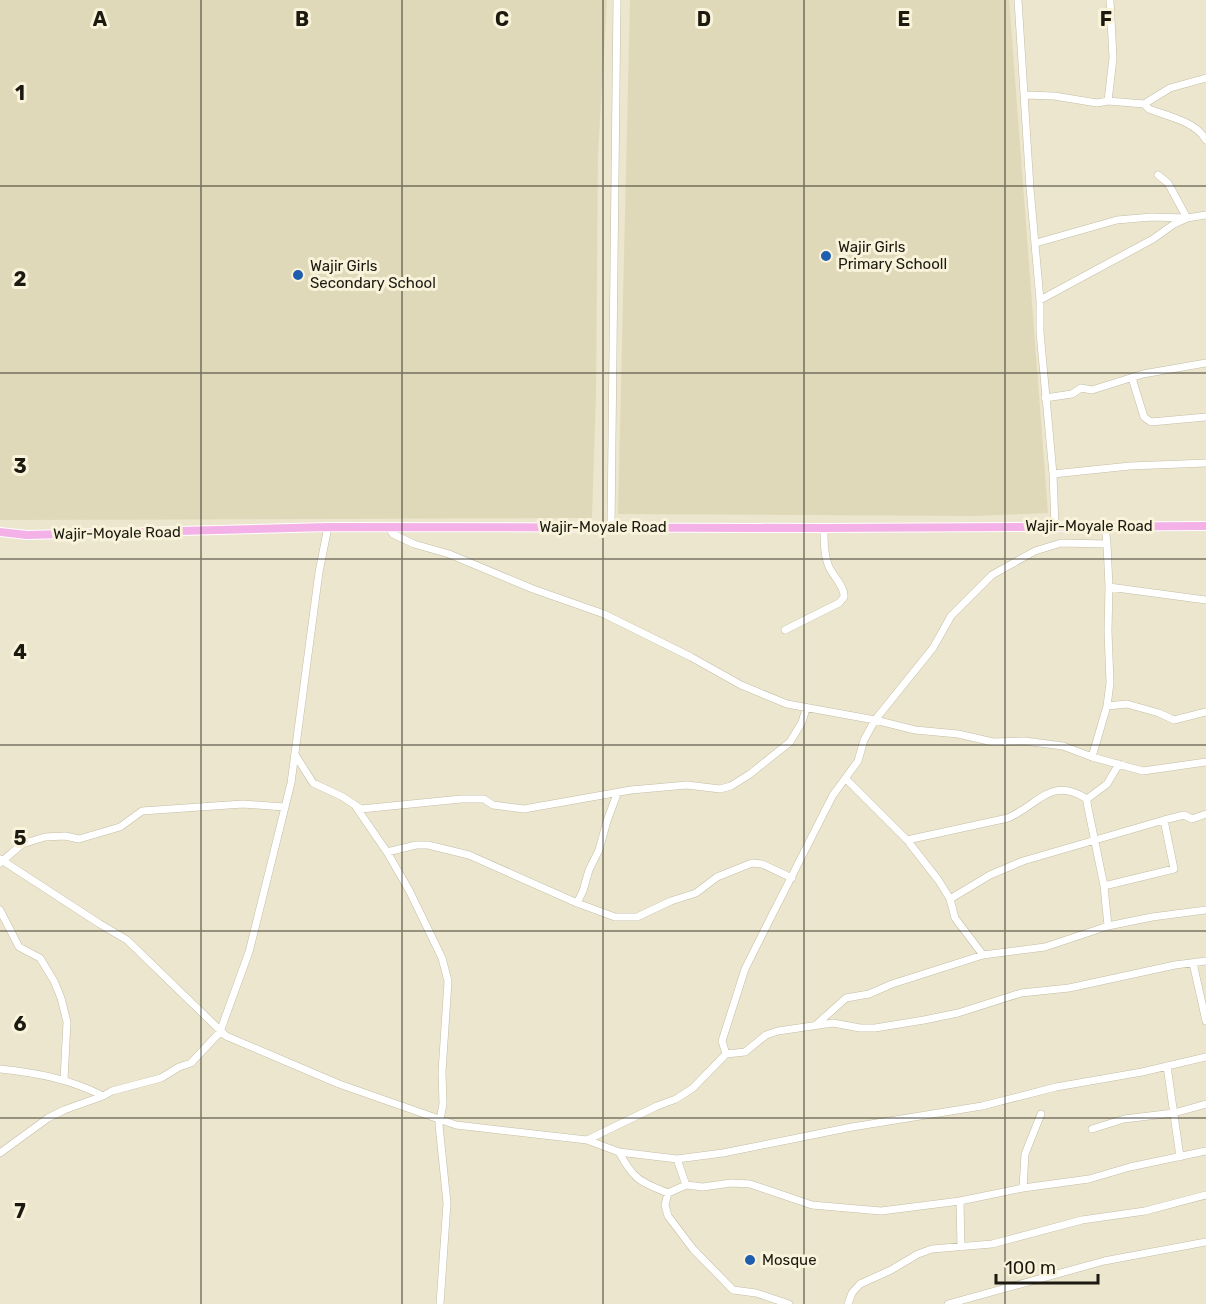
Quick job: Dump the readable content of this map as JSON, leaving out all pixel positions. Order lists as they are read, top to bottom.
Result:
{
  "streets": {
    "main road": ["Wajir-Moyale Road"]
  },
  "places": ["Wajir Girls Primary Schooll", "Wajir Girls Secondary School", "Mosque"],
  "scale_bar": "100 m",
  "grid": {
    "columns": [
      "A",
      "B",
      "C",
      "D",
      "E",
      "F"
    ],
    "rows": [
      "1",
      "2",
      "3",
      "4",
      "5",
      "6",
      "7"
    ]
  }
}
